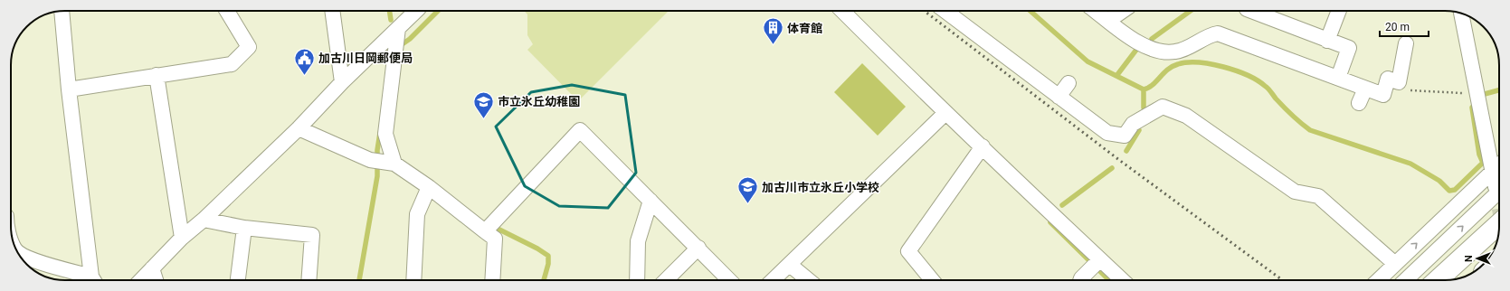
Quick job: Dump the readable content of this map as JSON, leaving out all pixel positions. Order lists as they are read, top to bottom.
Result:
{
  "places": {
    "building": ["体育館"],
    "public building": ["加古川日岡郵便局"],
    "school or university": ["市立氷丘幼稚園", "加古川市立氷丘小学校"]
  },
  "scale_bar": "20 m",
  "north": "left"
}
